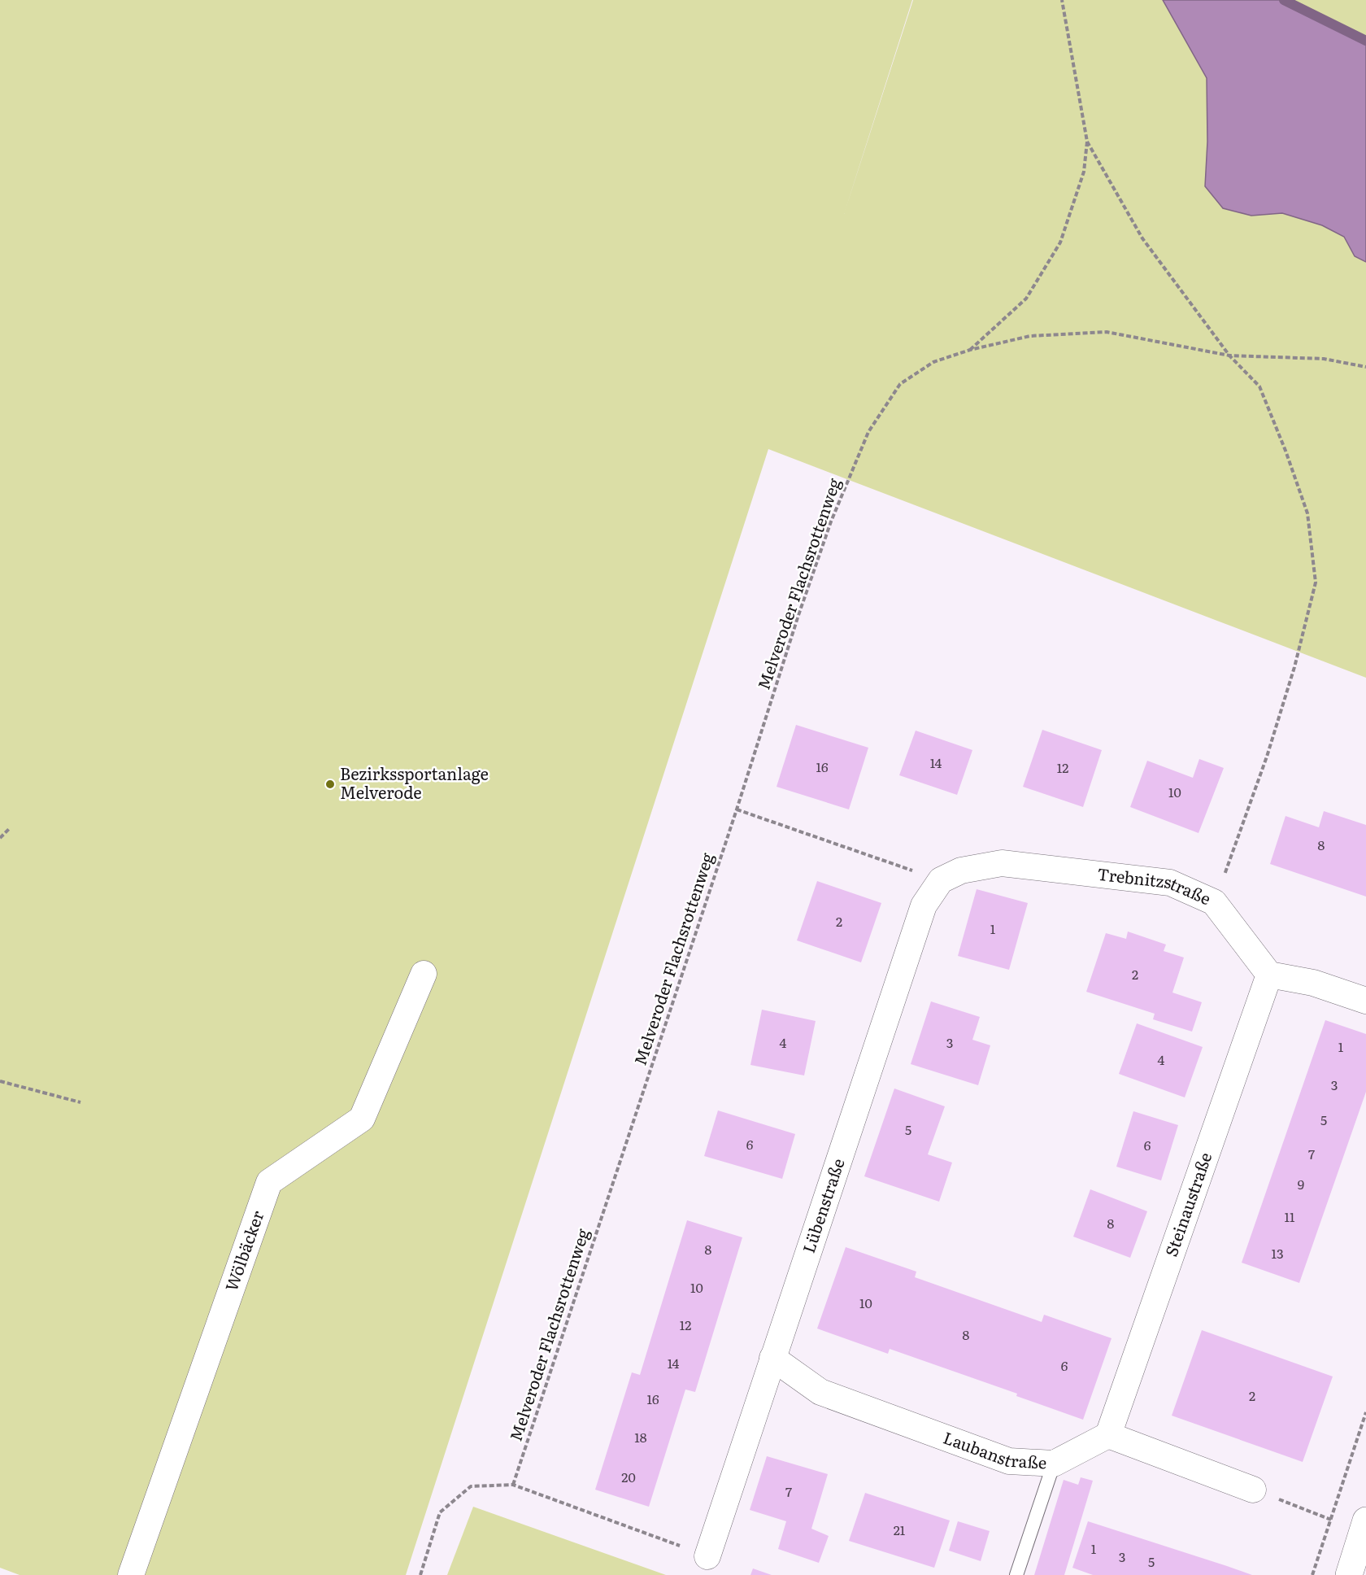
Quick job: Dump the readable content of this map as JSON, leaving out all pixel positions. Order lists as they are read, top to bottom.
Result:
{
  "streets": {
    "street": [
      "Trebnitzstraße",
      "Steinaustraße",
      "Lübenstraße",
      "Wölbäcker",
      "Laubanstraße"
    ],
    "path": ["Melveroder Flachsrottenweg"]
  },
  "crossings": [
    ["Trebnitzstraße", "Steinaustraße"],
    ["Trebnitzstraße", "Lübenstraße"],
    ["Steinaustraße", "Laubanstraße"],
    ["Lübenstraße", "Laubanstraße"]
  ],
  "places": ["Bezirkssportanlage Melverode"],
  "house_numbers": [
    "14",
    "16",
    "12",
    "10",
    "8",
    "2",
    "1",
    "2",
    "4",
    "3",
    "1",
    "4",
    "3",
    "5",
    "5",
    "6",
    "6",
    "7",
    "9",
    "11",
    "8",
    "8",
    "13",
    "10",
    "10",
    "12",
    "8",
    "14",
    "6",
    "2",
    "16",
    "18",
    "20",
    "7",
    "21",
    "1",
    "3",
    "5"
  ]
}
